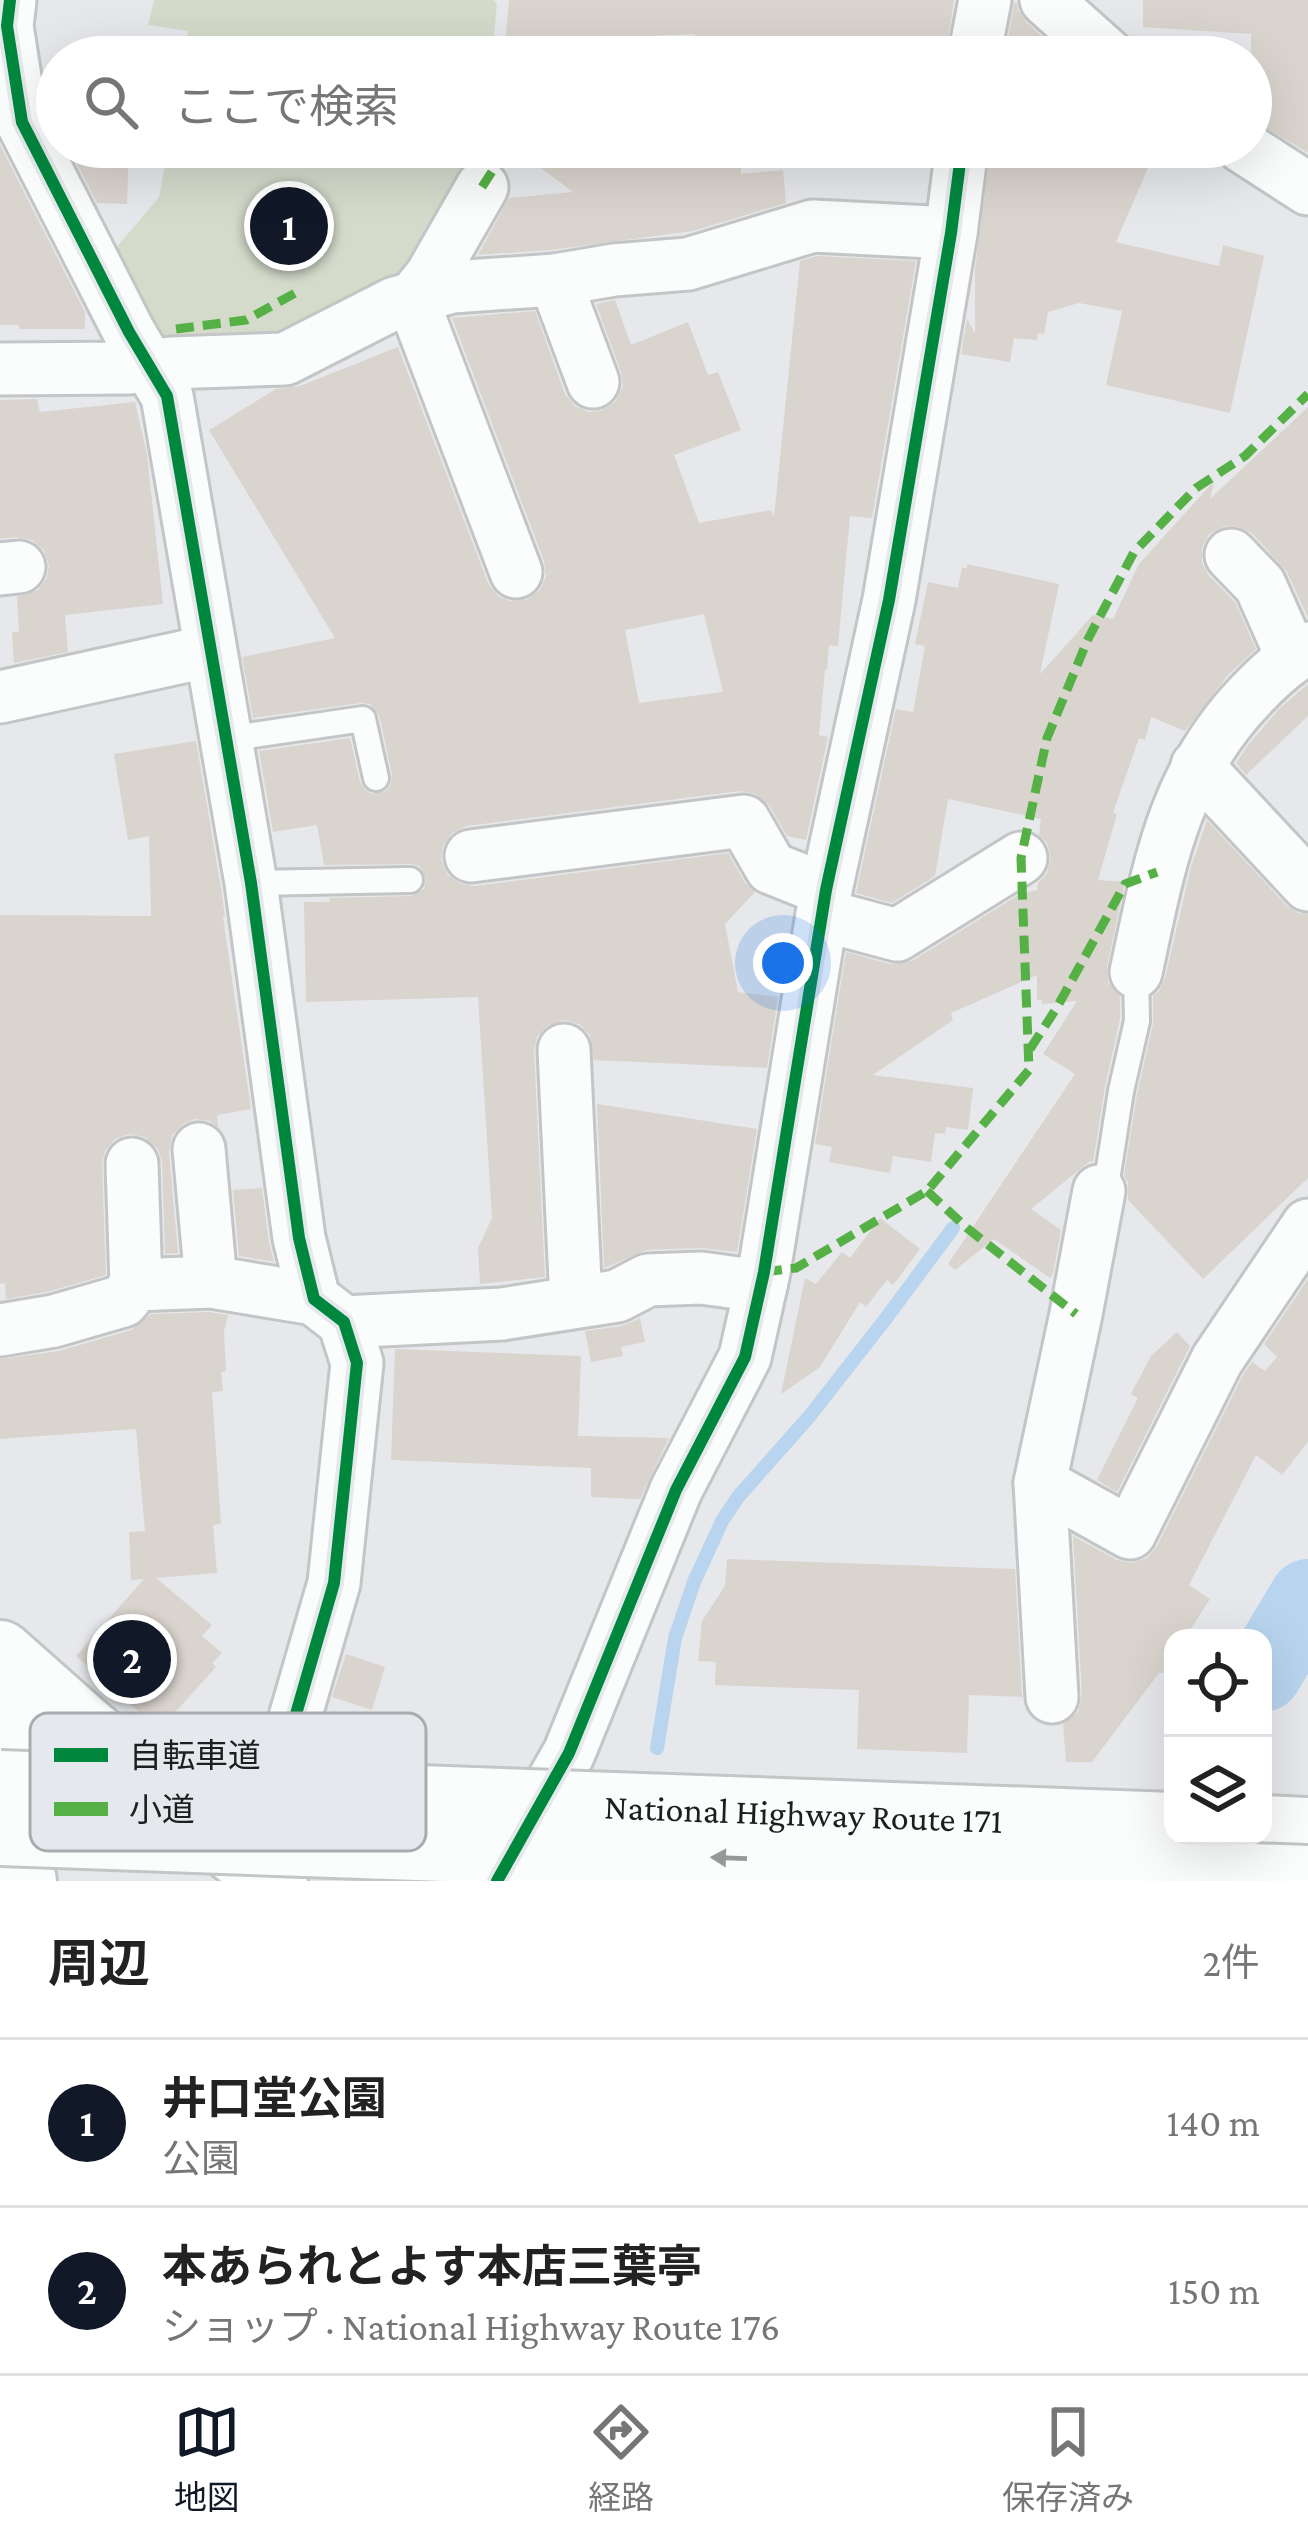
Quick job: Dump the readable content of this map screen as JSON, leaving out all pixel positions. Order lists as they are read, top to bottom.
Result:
{
  "streets": {
    "highway": ["National Highway Route 171"]
  },
  "legend": ["自転車道", "小道"],
  "page": {
    "search": "ここで検索",
    "pins": ["1", "2"],
    "heading": ["周辺", "2件"],
    "list": [
      {
        "mark": "1",
        "name": "井口堂公園",
        "note": "公園",
        "value": "140 m"
      },
      {
        "mark": "2",
        "name": "本あられとよす本店三葉亭",
        "note": "ショップ · National Highway Route 176",
        "value": "150 m"
      }
    ],
    "nav": ["地図", "経路", "保存済み"]
  }
}
